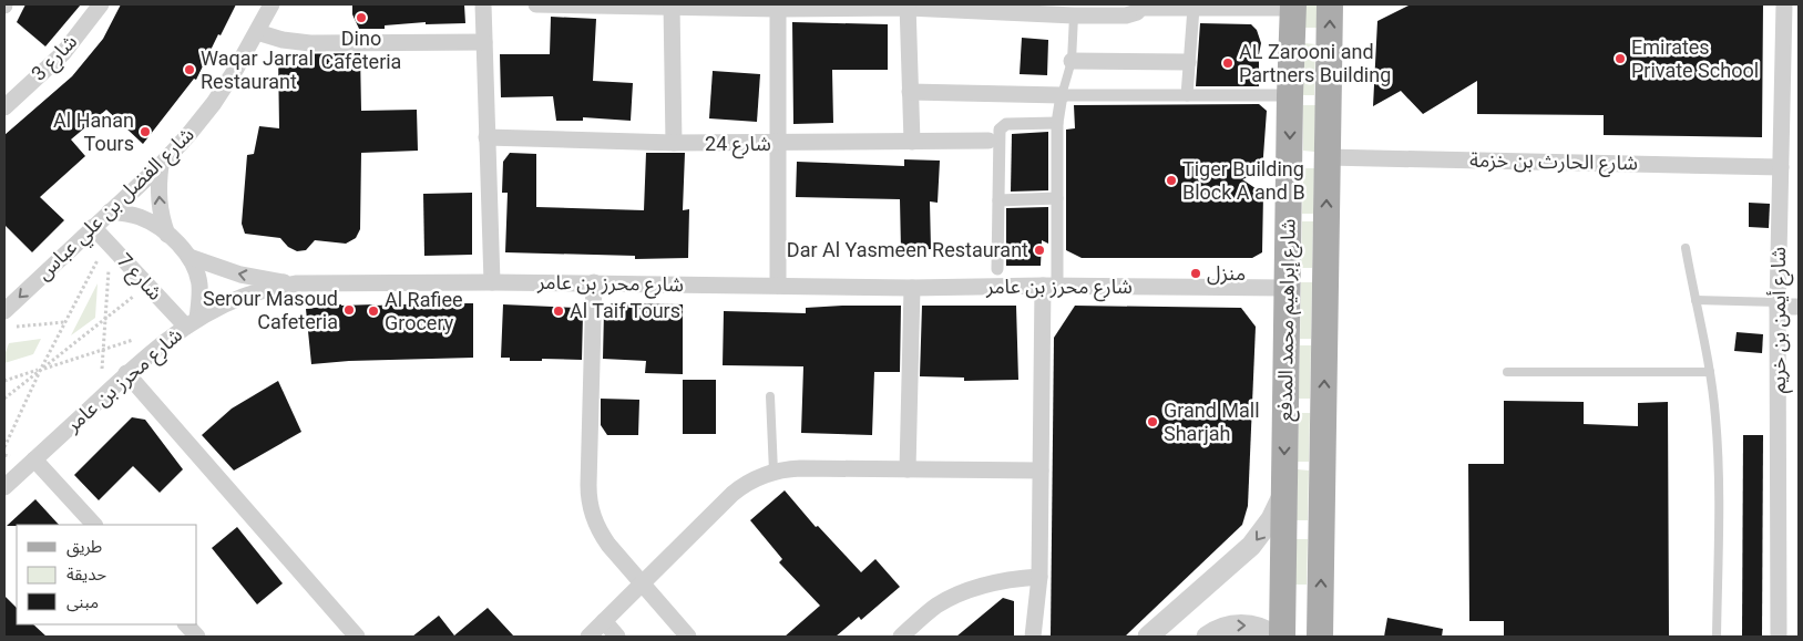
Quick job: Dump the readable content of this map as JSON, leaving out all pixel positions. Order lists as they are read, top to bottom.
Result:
{
  "streets": {
    "main road": ["شارع إبراهيم محمد المدفع"],
    "street": [
      "شارع 3",
      "شارع 24",
      "شارع الحارث بن خزمة",
      "شارع الفضل بن علي عباس",
      "شارع 7",
      "شارع محرز بن عامر",
      "شارع أيمن بن خريم"
    ]
  },
  "crossings": [
    ["شارع الحارث بن خزمة", "شارع إبراهيم محمد المدفع"],
    ["شارع الحارث بن خزمة", "شارع أيمن بن خريم"],
    ["شارع الفضل بن علي عباس", "شارع 7"],
    ["شارع 7", "شارع محرز بن عامر"],
    ["شارع محرز بن عامر", "شارع إبراهيم محمد المدفع"]
  ],
  "places": [
    "Dino Cafeteria",
    "Emirates Private School",
    "AL Zarooni and Partners Building",
    "Waqar Jarral Restaurant",
    "Al Hanan Tours",
    "Tiger Building Block A and B",
    "Dar Al Yasmeen Restaurant",
    "منزل",
    "Serour Masoud Cafeteria",
    "Al Rafiee Grocery",
    "Al Taif Tours",
    "Grand Mall Sharjah"
  ],
  "legend": ["طريق", "حديقة", "مبنى"]
}
